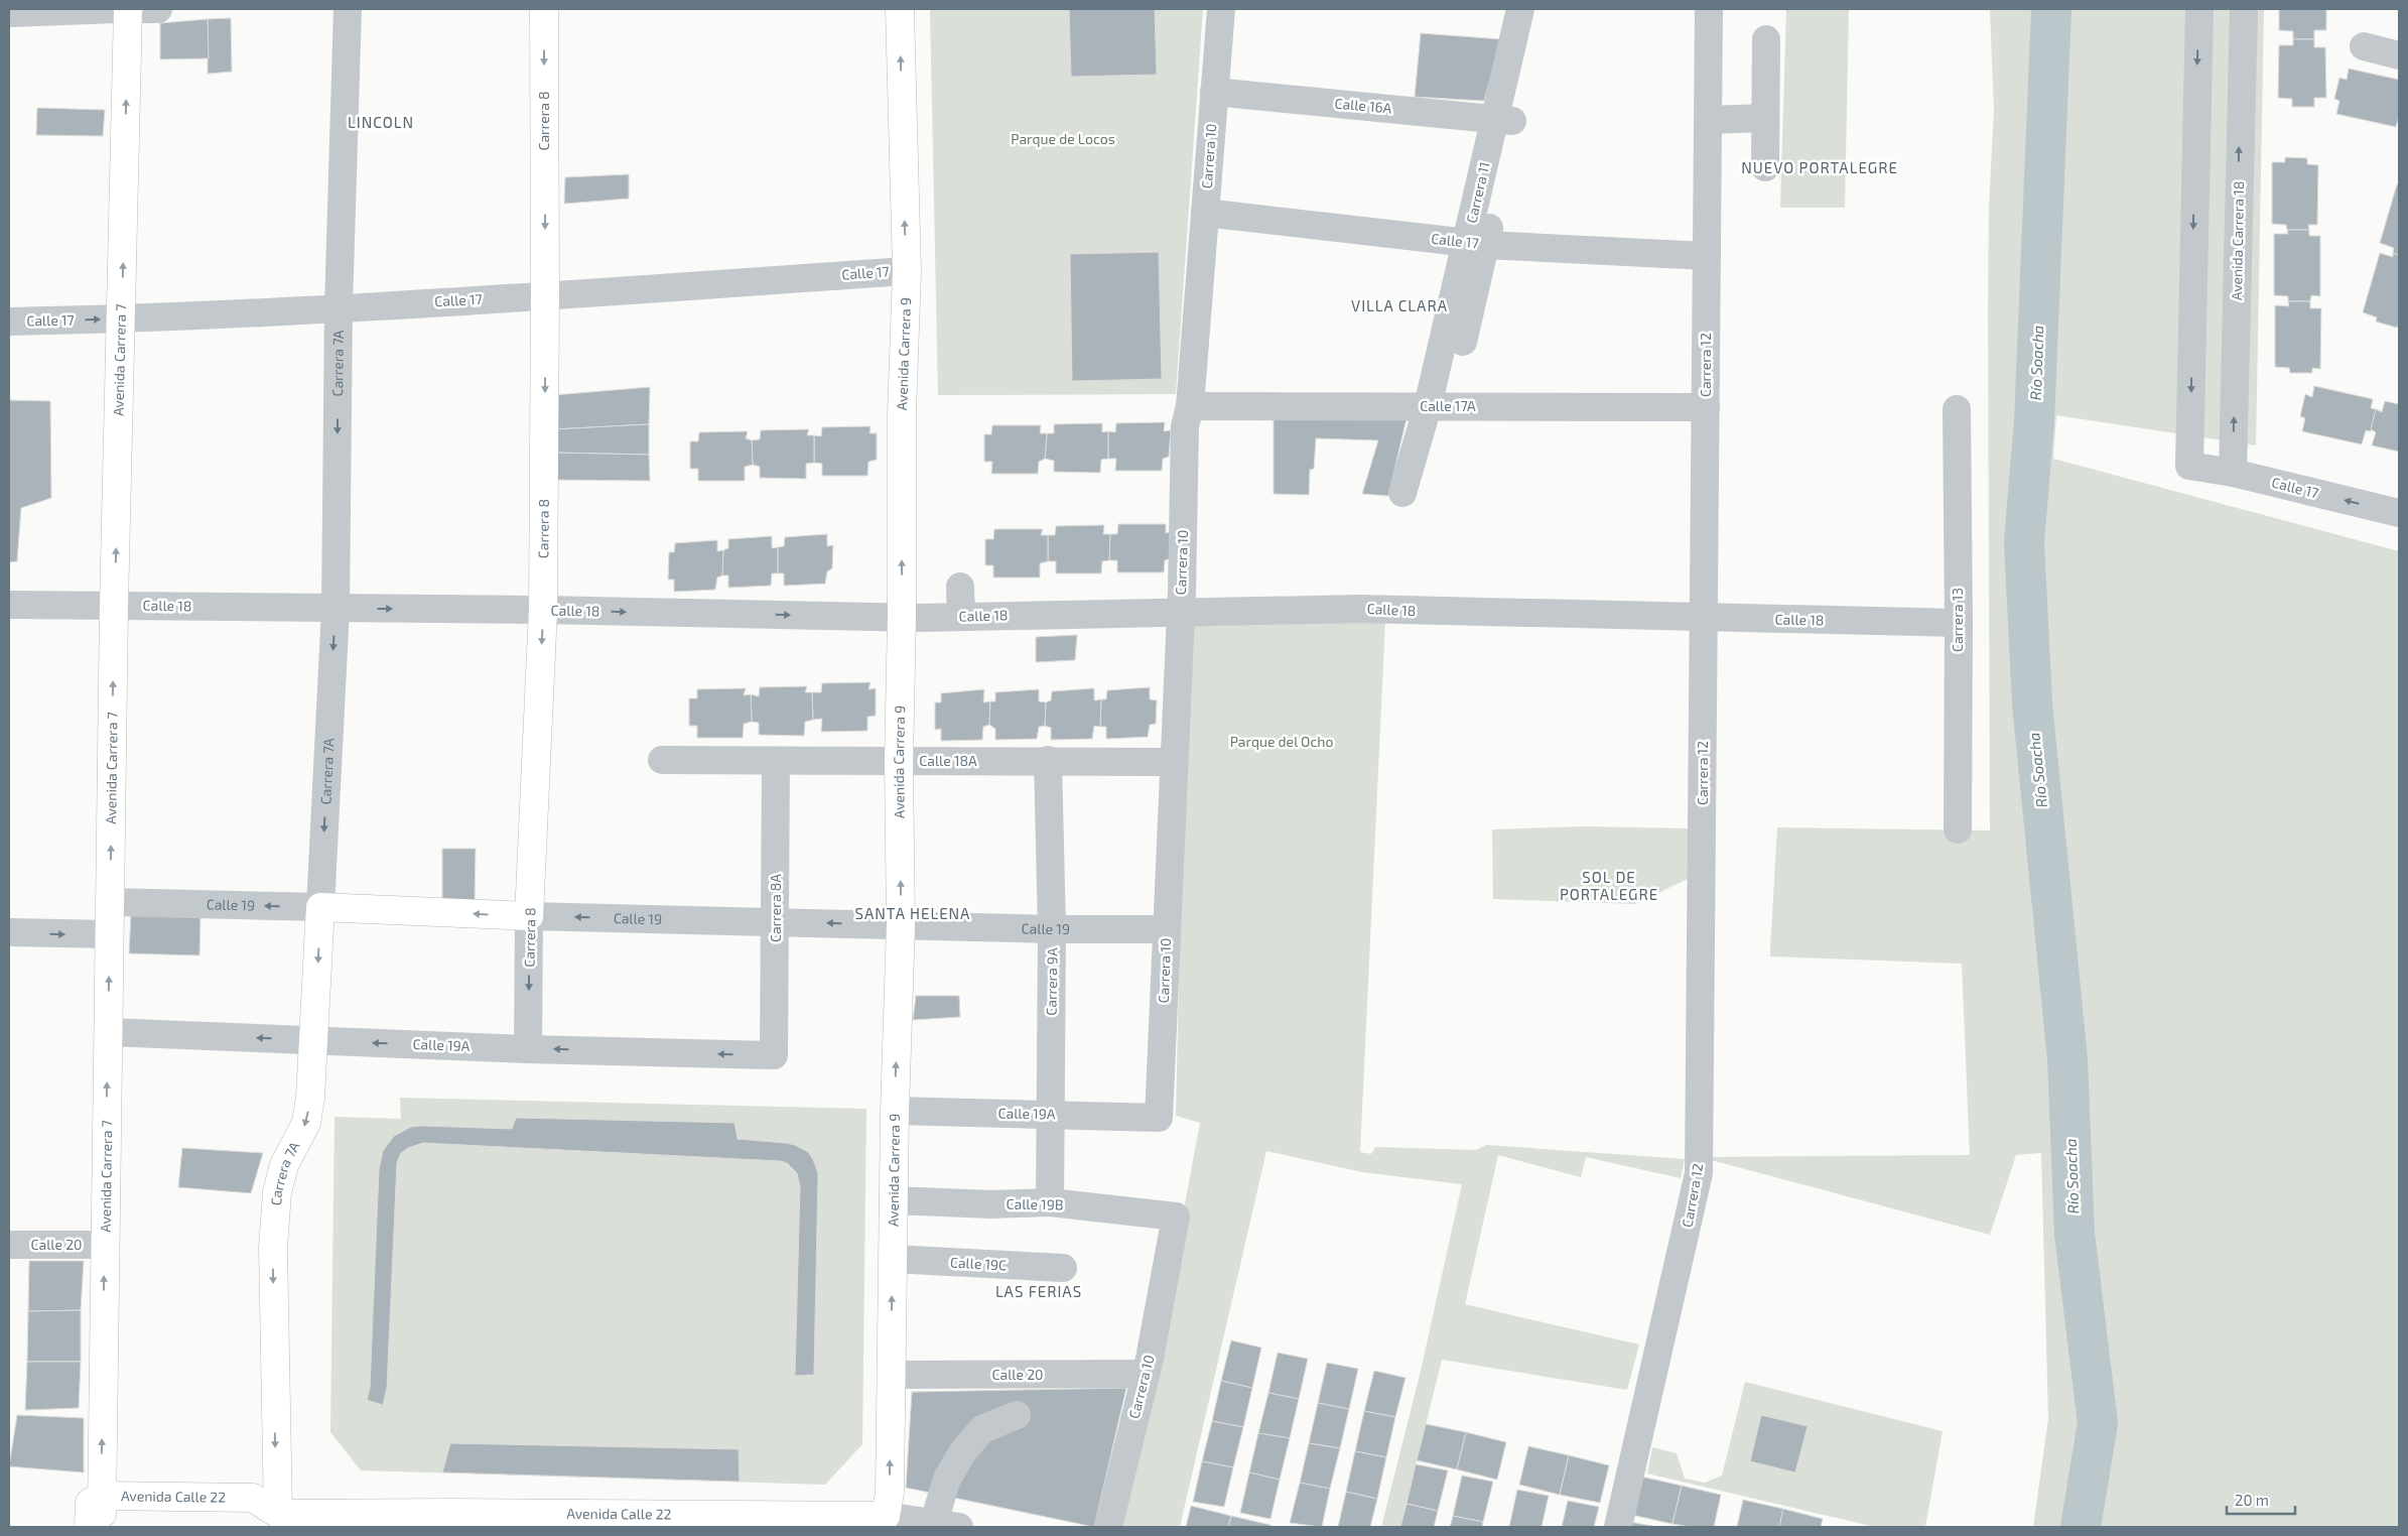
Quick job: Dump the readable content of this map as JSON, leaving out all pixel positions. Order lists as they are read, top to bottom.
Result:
{
  "streets": {
    "main road": [
      "Carrera 8",
      "Avenida Carrera 9",
      "Avenida Carrera 7",
      "Carrera 7A",
      "Calle 19",
      "Avenida Calle 22"
    ],
    "street": [
      "Calle 16A",
      "Carrera 10",
      "Carrera 11",
      "Calle 17",
      "Avenida Carrera 18",
      "Carrera 12",
      "Calle 17A",
      "Calle 18",
      "Carrera 13",
      "Calle 18A",
      "Carrera 8A",
      "Carrera 9A",
      "Calle 19A",
      "Calle 19B",
      "Calle 20",
      "Calle 19C"
    ]
  },
  "crossings": [
    ["Calle 16A", "Carrera 10"],
    ["Calle 16A", "Carrera 11"],
    ["Carrera 8", "Calle 17"],
    ["Carrera 8", "Calle 18"],
    ["Carrera 8", "Calle 19"],
    ["Carrera 8", "Calle 19A"],
    ["Carrera 10", "Calle 17"],
    ["Carrera 10", "Calle 17A"],
    ["Carrera 10", "Calle 18"],
    ["Carrera 10", "Calle 18A"],
    ["Carrera 10", "Calle 19"],
    ["Carrera 10", "Calle 19A"],
    ["Carrera 10", "Calle 19B"],
    ["Carrera 10", "Calle 20"],
    ["Carrera 11", "Calle 17"],
    ["Carrera 11", "Calle 17A"],
    ["Calle 17", "Avenida Carrera 18"],
    ["Calle 17", "Avenida Carrera 9"],
    ["Calle 17", "Avenida Carrera 7"],
    ["Calle 17", "Carrera 7A"],
    ["Calle 17", "Carrera 12"],
    ["Avenida Carrera 9", "Calle 18"],
    ["Avenida Carrera 9", "Calle 18A"],
    ["Avenida Carrera 9", "Calle 19"],
    ["Avenida Carrera 9", "Calle 19A"],
    ["Avenida Carrera 9", "Calle 19B"],
    ["Avenida Carrera 9", "Calle 20"],
    ["Avenida Carrera 9", "Calle 19C"],
    ["Avenida Carrera 9", "Avenida Calle 22"],
    ["Avenida Carrera 7", "Calle 18"],
    ["Avenida Carrera 7", "Calle 19"],
    ["Avenida Carrera 7", "Calle 19A"],
    ["Avenida Carrera 7", "Calle 20"],
    ["Avenida Carrera 7", "Avenida Calle 22"],
    ["Carrera 7A", "Calle 18"],
    ["Carrera 7A", "Calle 19"],
    ["Carrera 7A", "Calle 19A"],
    ["Carrera 7A", "Avenida Calle 22"],
    ["Carrera 12", "Calle 17A"],
    ["Carrera 12", "Calle 18"],
    ["Calle 18", "Carrera 13"],
    ["Calle 18A", "Carrera 8A"],
    ["Calle 18A", "Carrera 9A"],
    ["Calle 19", "Carrera 8A"],
    ["Calle 19", "Carrera 9A"],
    ["Carrera 8A", "Calle 19A"],
    ["Carrera 9A", "Calle 19A"],
    ["Carrera 9A", "Calle 19B"]
  ],
  "one_way": [
    "Carrera 8",
    "Avenida Carrera 18",
    "Avenida Carrera 9",
    "Avenida Carrera 7",
    "Carrera 7A",
    "Calle 19",
    "Calle 19A"
  ],
  "districts": [
    "LINCOLN",
    "NUEVO PORTALEGRE",
    "VILLA CLARA",
    "SOL DE PORTALEGRE",
    "SANTA HELENA",
    "LAS FERIAS"
  ],
  "water": ["Río Soacha"],
  "parks": ["Parque de Locos", "Parque del Ocho"],
  "scale_bar": "20 m"
}
